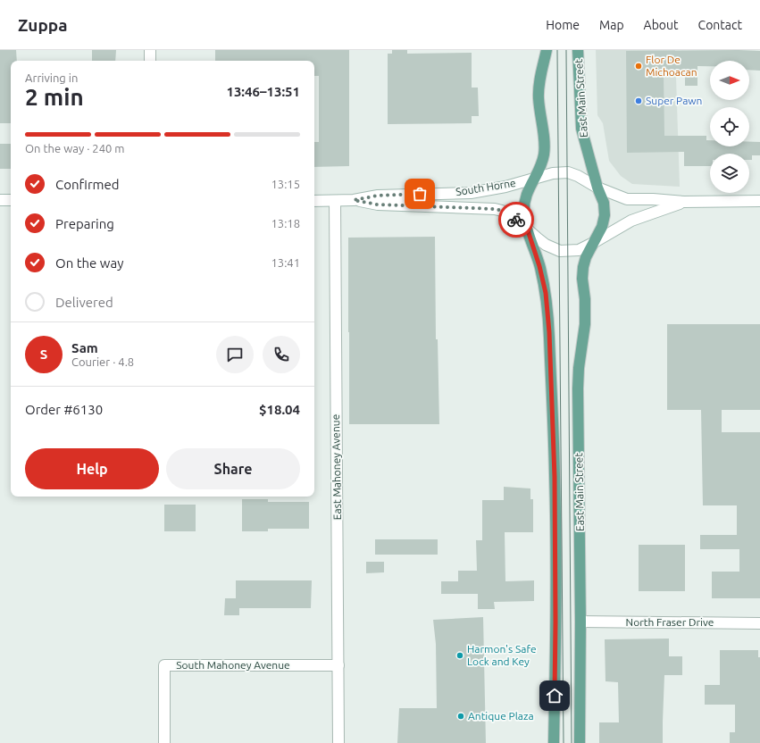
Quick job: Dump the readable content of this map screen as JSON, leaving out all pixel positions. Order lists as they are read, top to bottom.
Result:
{
  "streets": {
    "main road": ["East Main Street"],
    "street": [
      "South Horne",
      "East Mahoney Avenue",
      "North Fraser Drive",
      "South Mahoney Avenue"
    ]
  },
  "crossings": [
    ["East Main Street", "South Horne"],
    ["East Main Street", "North Fraser Drive"],
    ["South Horne", "East Mahoney Avenue"],
    ["East Mahoney Avenue", "South Mahoney Avenue"]
  ],
  "places": [
    "Flor De Michoacan",
    "Super Pawn",
    "Harmon's Safe Lock and Key",
    "Antique Plaza"
  ],
  "north": "right",
  "page": {
    "header": "Zuppa",
    "nav": [
      "Home",
      "Map",
      "About",
      "Contact"
    ],
    "heading": ["2 min", "Arriving in", "13:46–13:51"],
    "panel": [
      "Sam",
      "Courier · 4.8",
      "Order #6130",
      "$18.04"
    ],
    "bar": "On the way · 240 m",
    "list": [
      ["Confirmed", "13:15"],
      ["Preparing", "13:18"],
      ["On the way", "13:41"],
      "Delivered"
    ],
    "round": "S",
    "buttons": ["Help", "Share"]
  }
}
